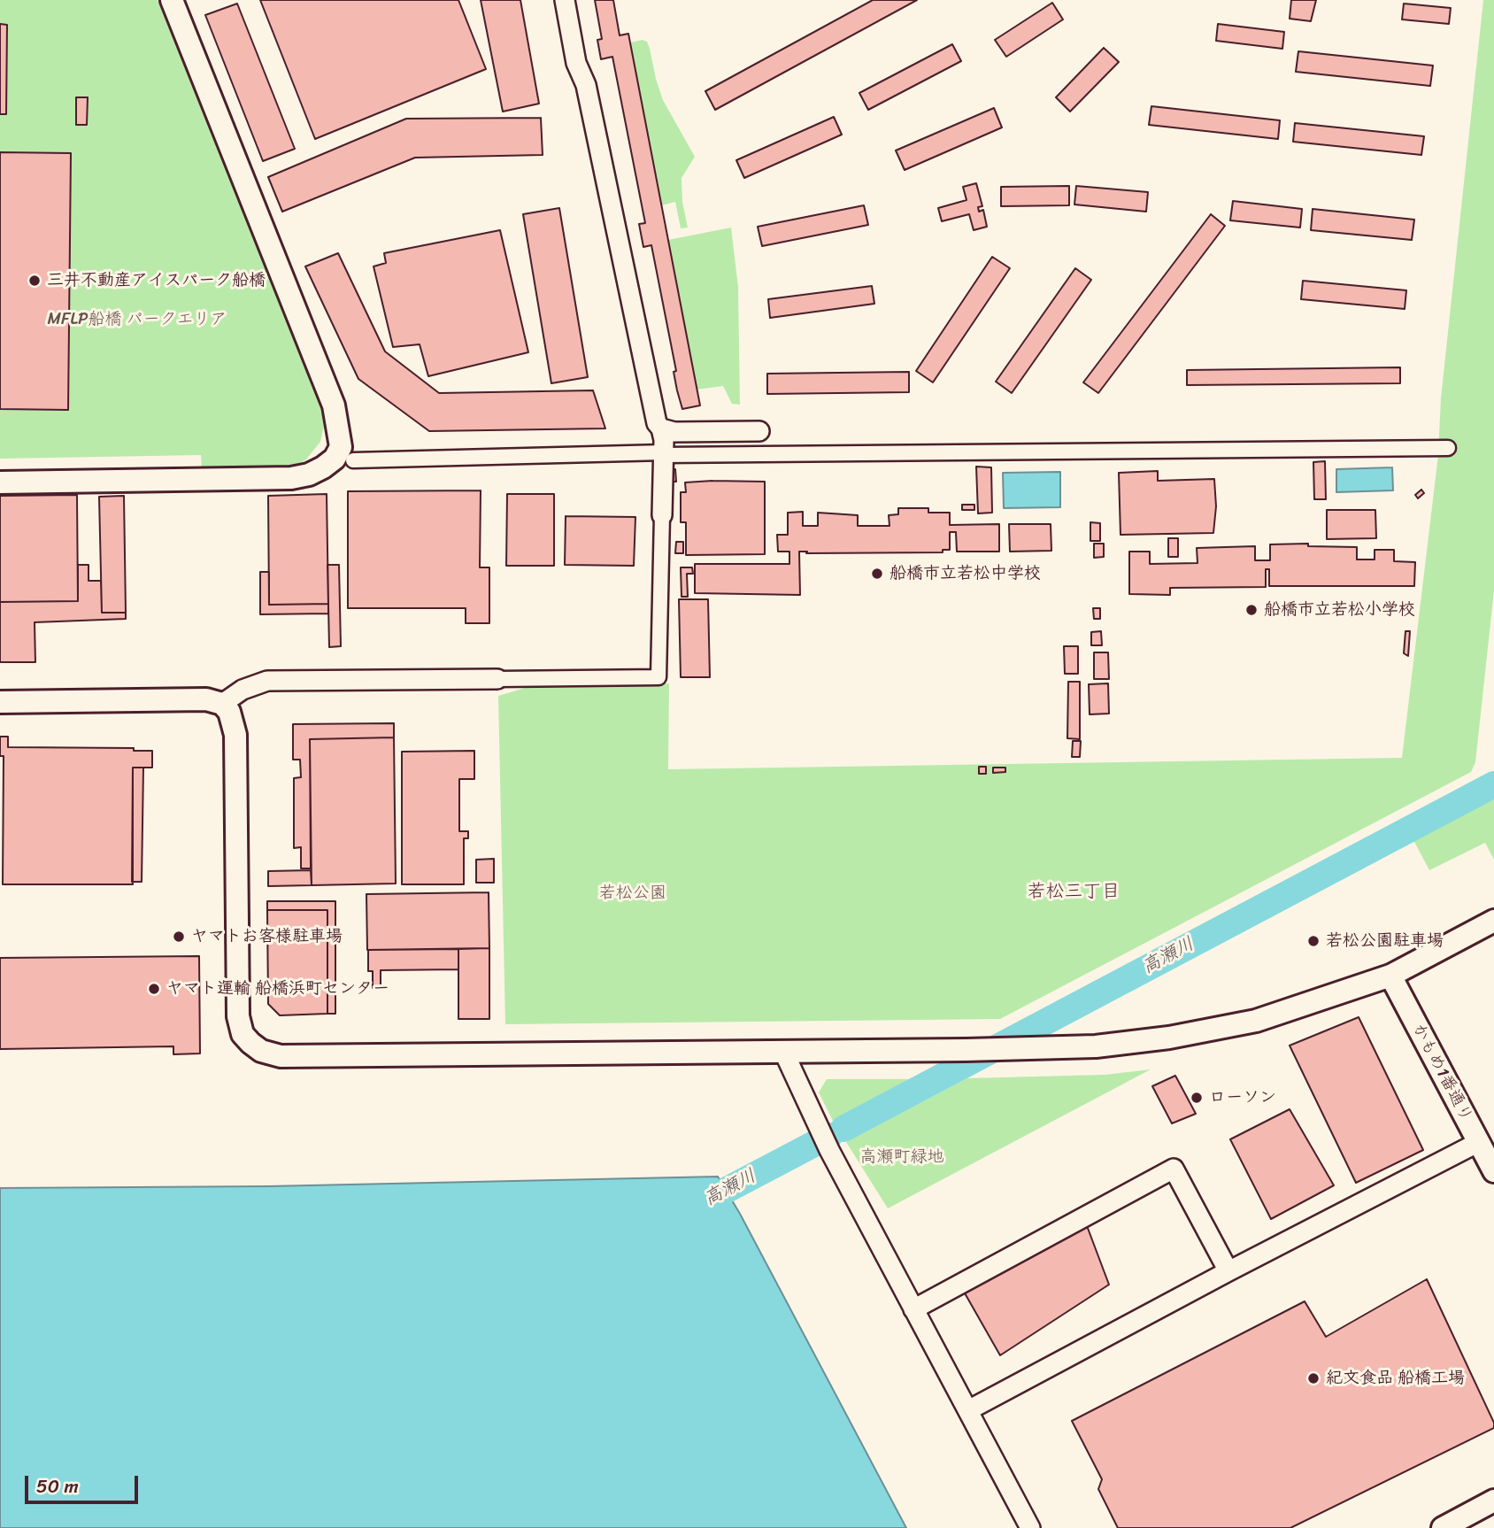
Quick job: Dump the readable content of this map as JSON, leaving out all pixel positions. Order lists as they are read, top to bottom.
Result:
{
  "streets": {
    "street": ["かもめ1番通り"]
  },
  "districts": ["若松三丁目"],
  "water": ["高瀬川"],
  "parks": ["MFLP船橋 パークエリア", "若松公園", "高瀬町緑地"],
  "places": [
    "三井不動産アイスパーク船橋",
    "船橋市立若松中学校",
    "船橋市立若松小学校",
    "ヤマトお客様駐車場",
    "若松公園駐車場",
    "ヤマト運輸 船橋浜町センター",
    "ローソン",
    "紀文食品 船橋工場"
  ],
  "scale_bar": "50 m"
}
